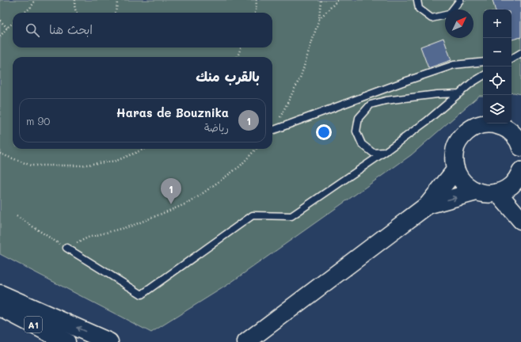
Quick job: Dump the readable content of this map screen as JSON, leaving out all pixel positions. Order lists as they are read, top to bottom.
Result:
{
  "streets": {
    "main road": ["A1"]
  },
  "north": "top right",
  "page": {
    "map_buttons": ["+", "−"],
    "search": "ابحث هنا",
    "heading": "بالقرب منك",
    "list": [
      {
        "mark": "1",
        "name": "Haras de Bouznika",
        "note": "رياضة",
        "value": "90 m"
      }
    ],
    "pins": "1"
  }
}
